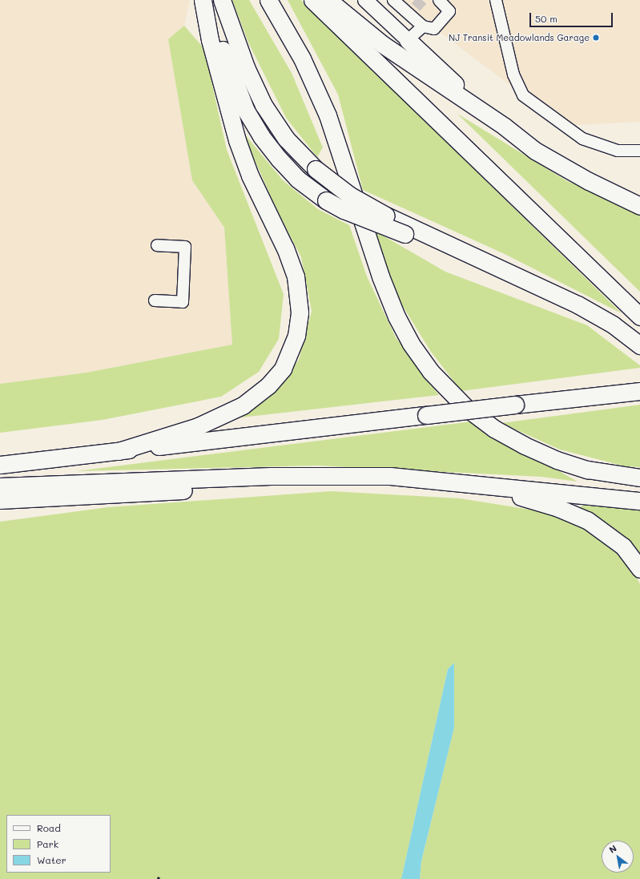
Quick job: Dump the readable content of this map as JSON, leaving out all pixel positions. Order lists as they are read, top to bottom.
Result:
{
  "places": ["NJ Transit Meadowlands Garage"],
  "legend": ["Road", "Park", "Water"],
  "scale_bar": "50 m",
  "north": "top left"
}
